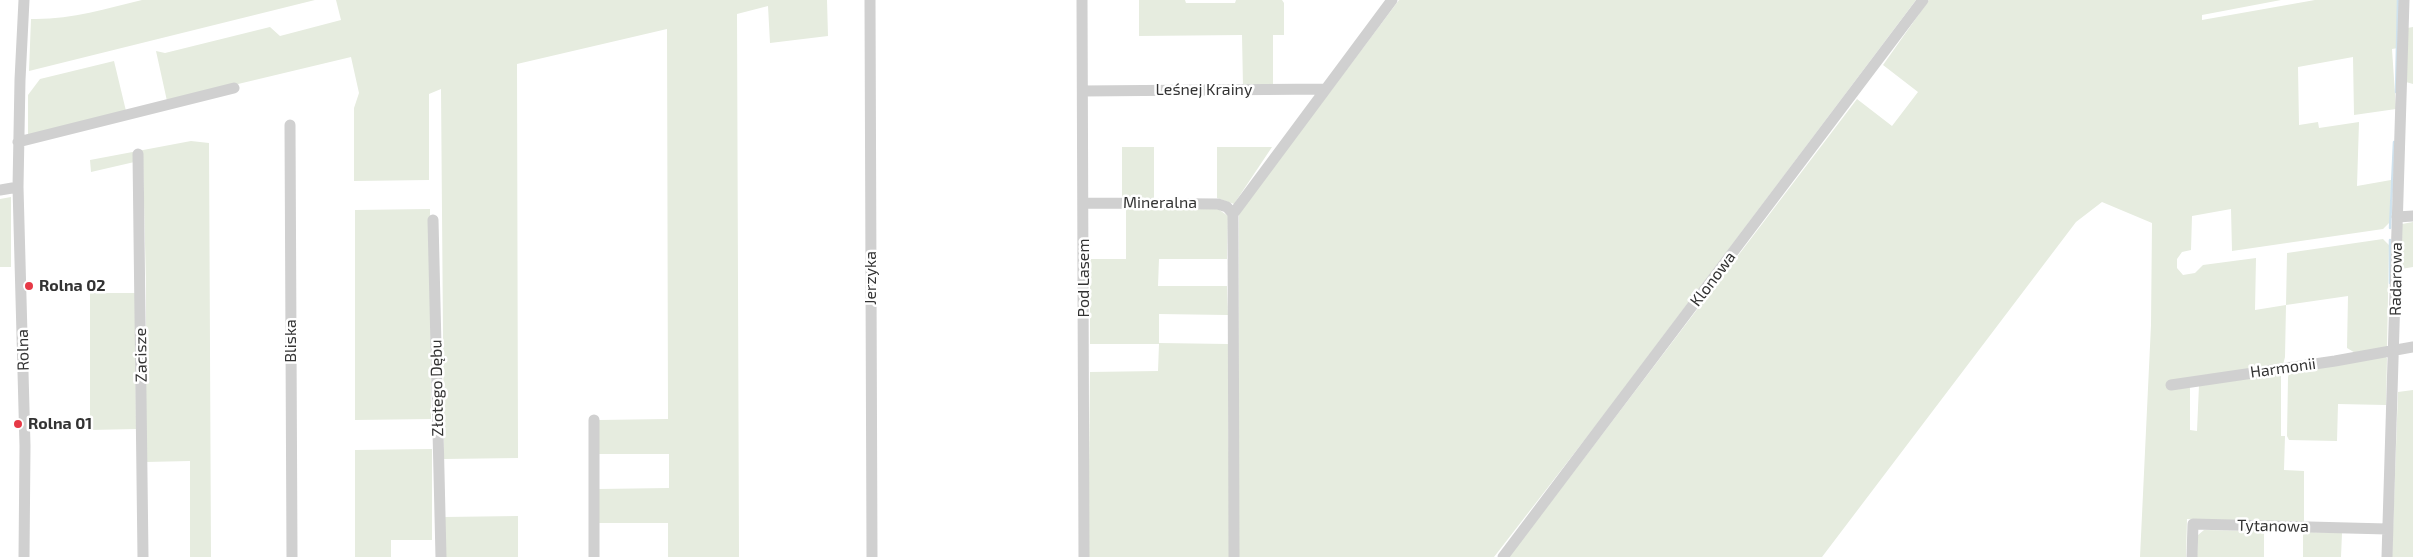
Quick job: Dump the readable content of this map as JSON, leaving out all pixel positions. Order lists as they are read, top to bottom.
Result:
{
  "streets": {
    "street": [
      "Leśnej Krainy",
      "Mineralna",
      "Jerzyka",
      "Pod Lasem",
      "Klonowa",
      "Radarowa",
      "Bliska",
      "Rolna",
      "Zacisze",
      "Harmonii",
      "Złotego Dębu",
      "Tytanowa"
    ]
  },
  "crossings": [
    ["Leśnej Krainy", "Pod Lasem"],
    ["Mineralna", "Pod Lasem"],
    ["Radarowa", "Harmonii"],
    ["Radarowa", "Tytanowa"]
  ],
  "places": ["Rolna 02", "Rolna 01"]
}
